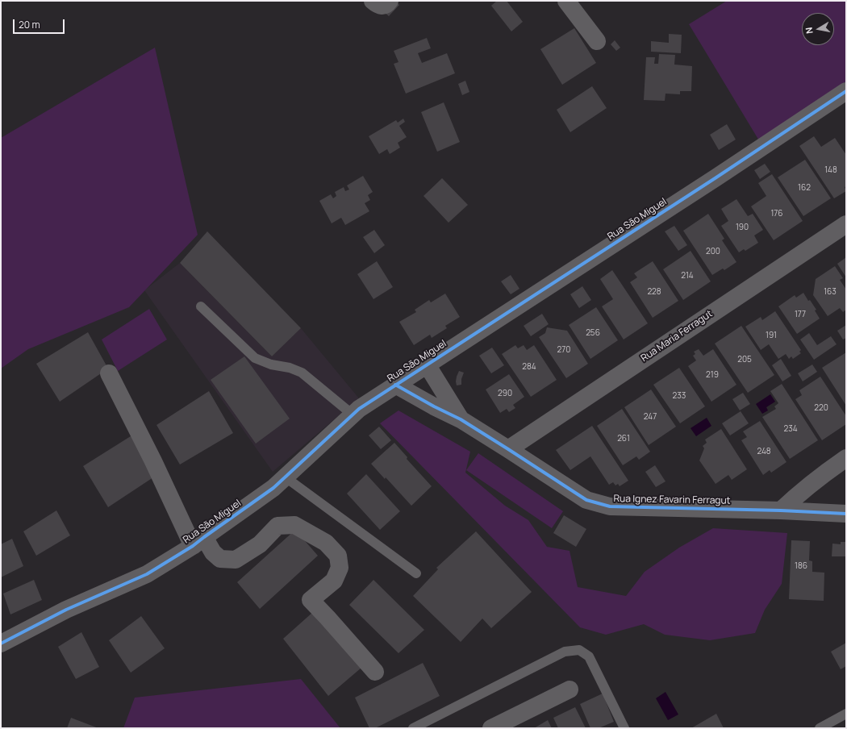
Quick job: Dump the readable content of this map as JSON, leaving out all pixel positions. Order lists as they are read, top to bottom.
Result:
{
  "streets": {
    "street": ["Rua São Miguel", "Rua Maria Ferragut", "Rua Ignez Favarin Ferragut"]
  },
  "crossings": [
    ["Rua São Miguel", "Rua Ignez Favarin Ferragut"],
    ["Rua Maria Ferragut", "Rua Ignez Favarin Ferragut"]
  ],
  "house_numbers": [
    "148",
    "162",
    "176",
    "190",
    "200",
    "214",
    "228",
    "163",
    "177",
    "256",
    "191",
    "270",
    "205",
    "284",
    "219",
    "290",
    "233",
    "220",
    "247",
    "234",
    "261",
    "248",
    "186"
  ],
  "scale_bar": "20 m",
  "north": "left"
}
